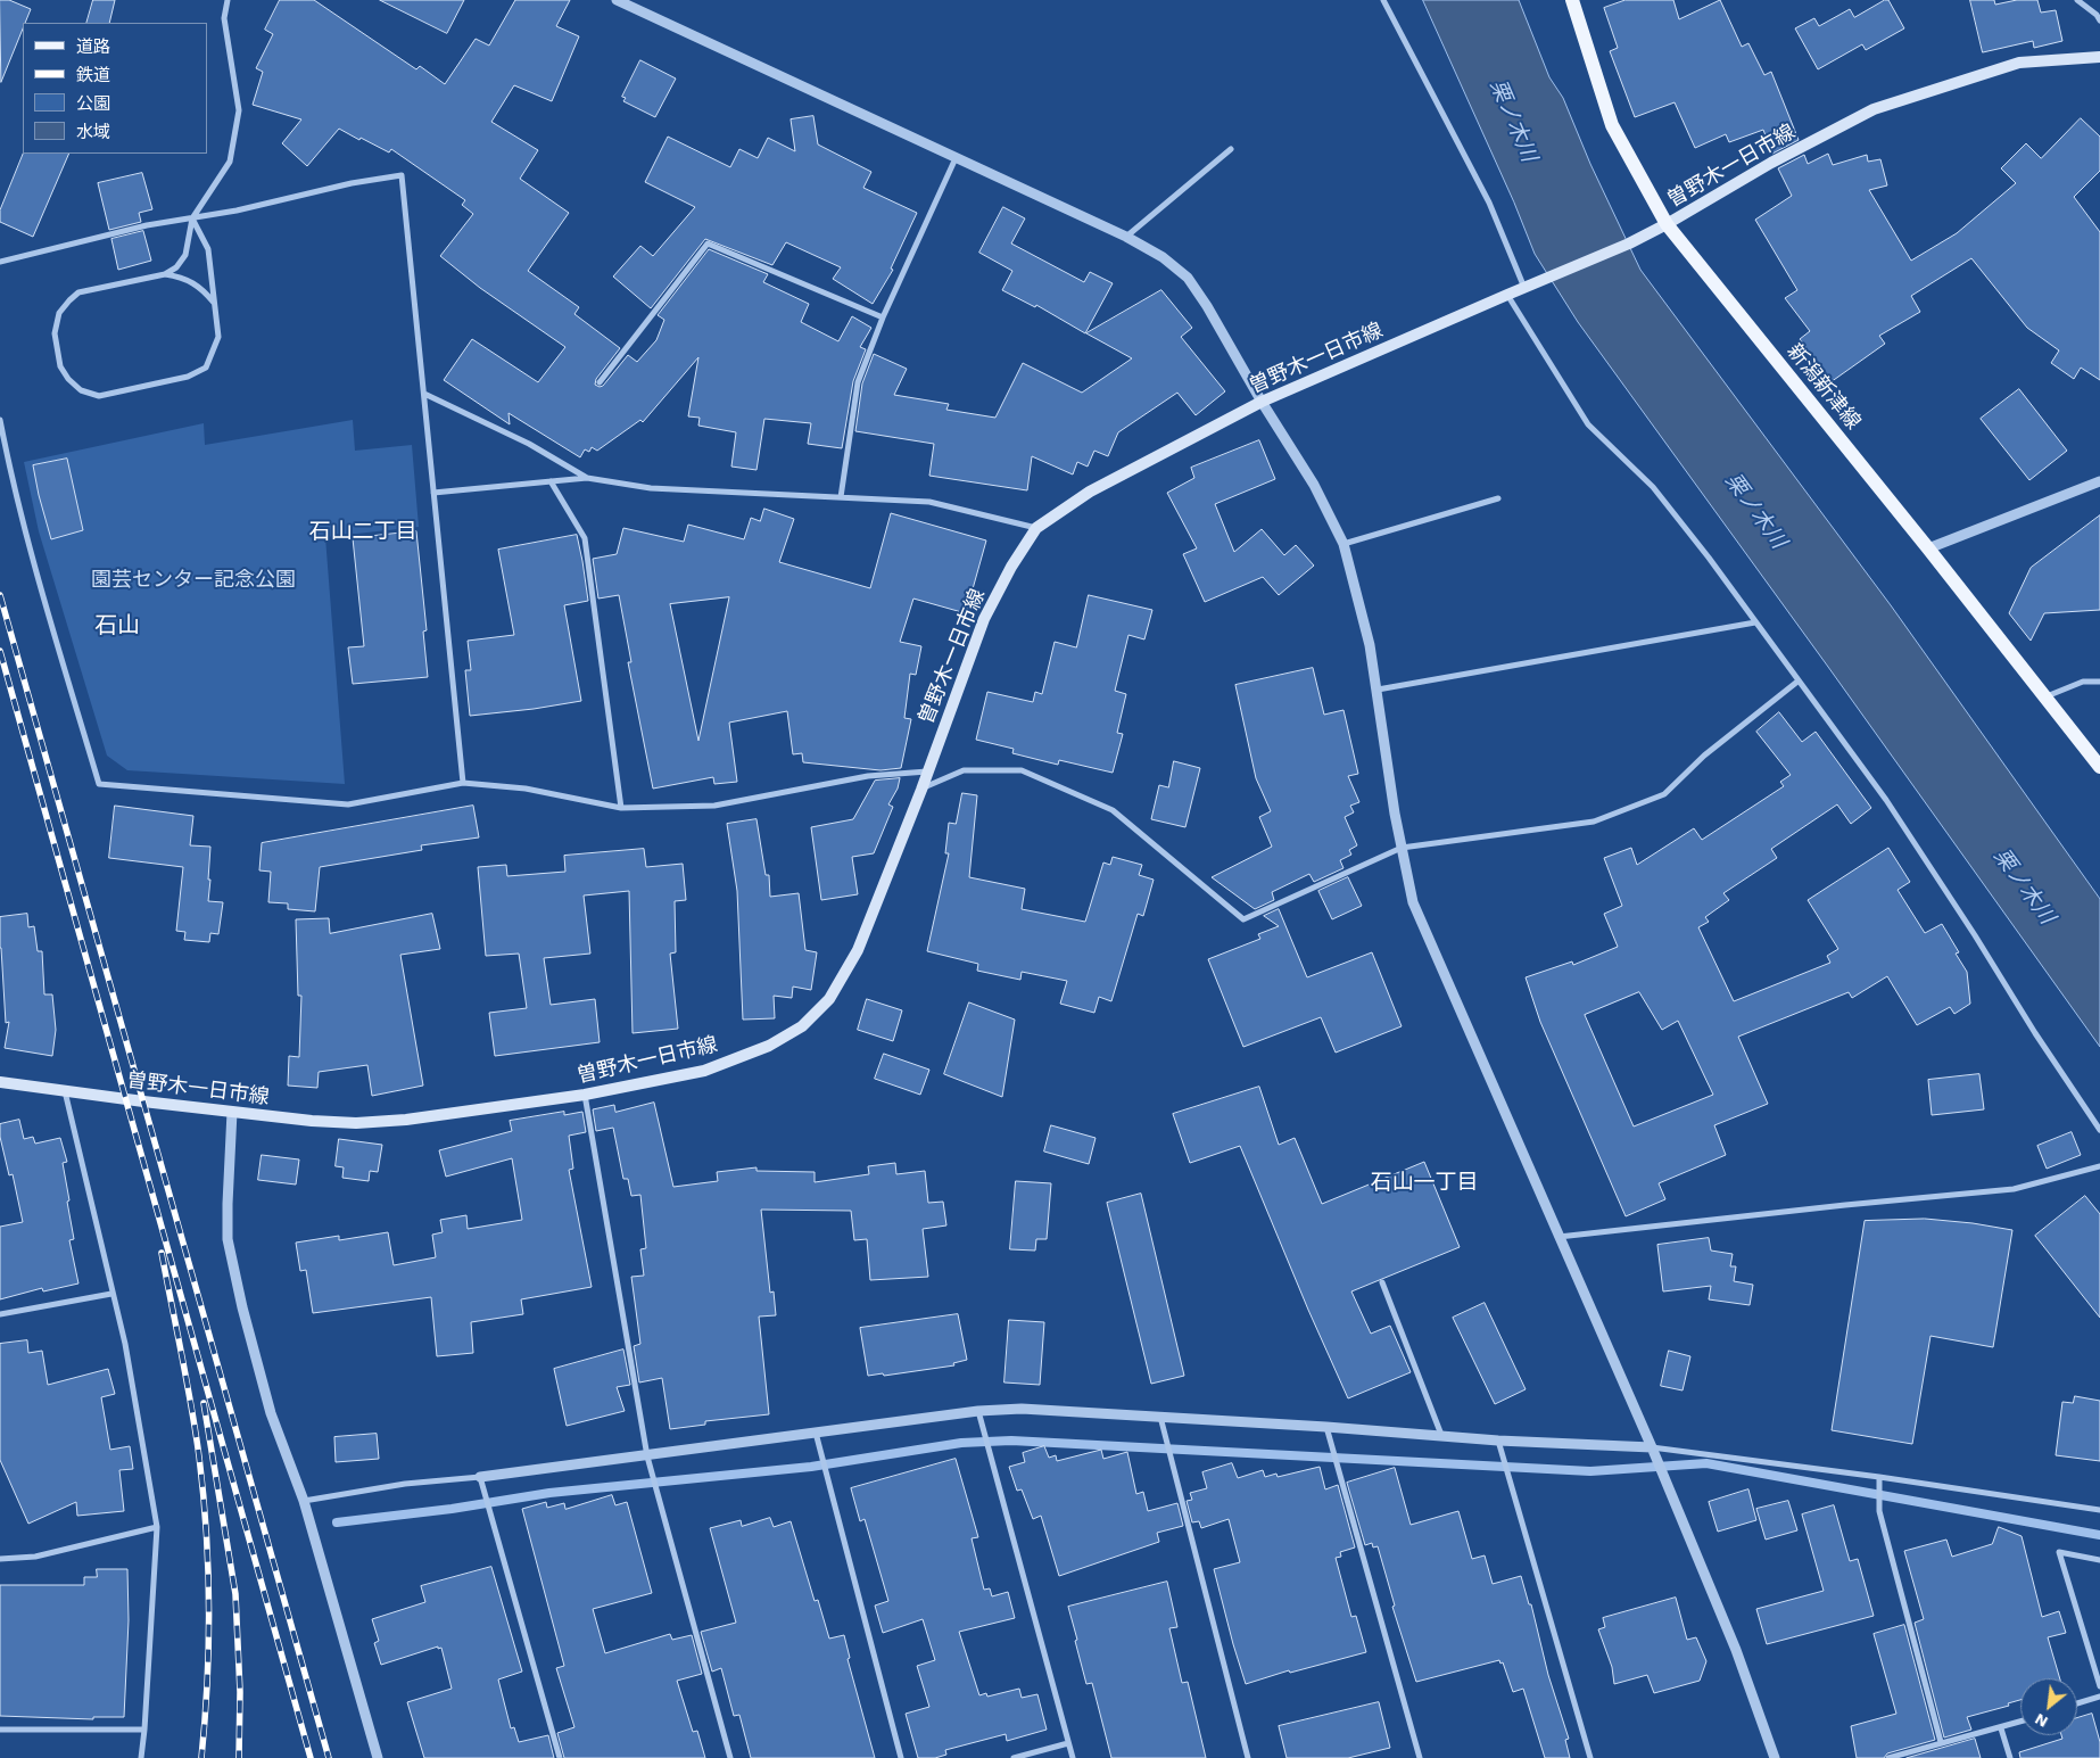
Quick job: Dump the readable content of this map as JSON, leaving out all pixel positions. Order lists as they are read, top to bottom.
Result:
{
  "streets": {
    "main road": ["曽野木一日市線", "新潟新津線"]
  },
  "crossings": [
    ["曽野木一日市線", "新潟新津線"]
  ],
  "districts": ["石山二丁目", "石山", "石山一丁目"],
  "water": ["栗ノ木川"],
  "parks": ["園芸センター記念公園"],
  "legend": [
    "道路",
    "鉄道",
    "公園",
    "水域"
  ],
  "north": "bottom left"
}
